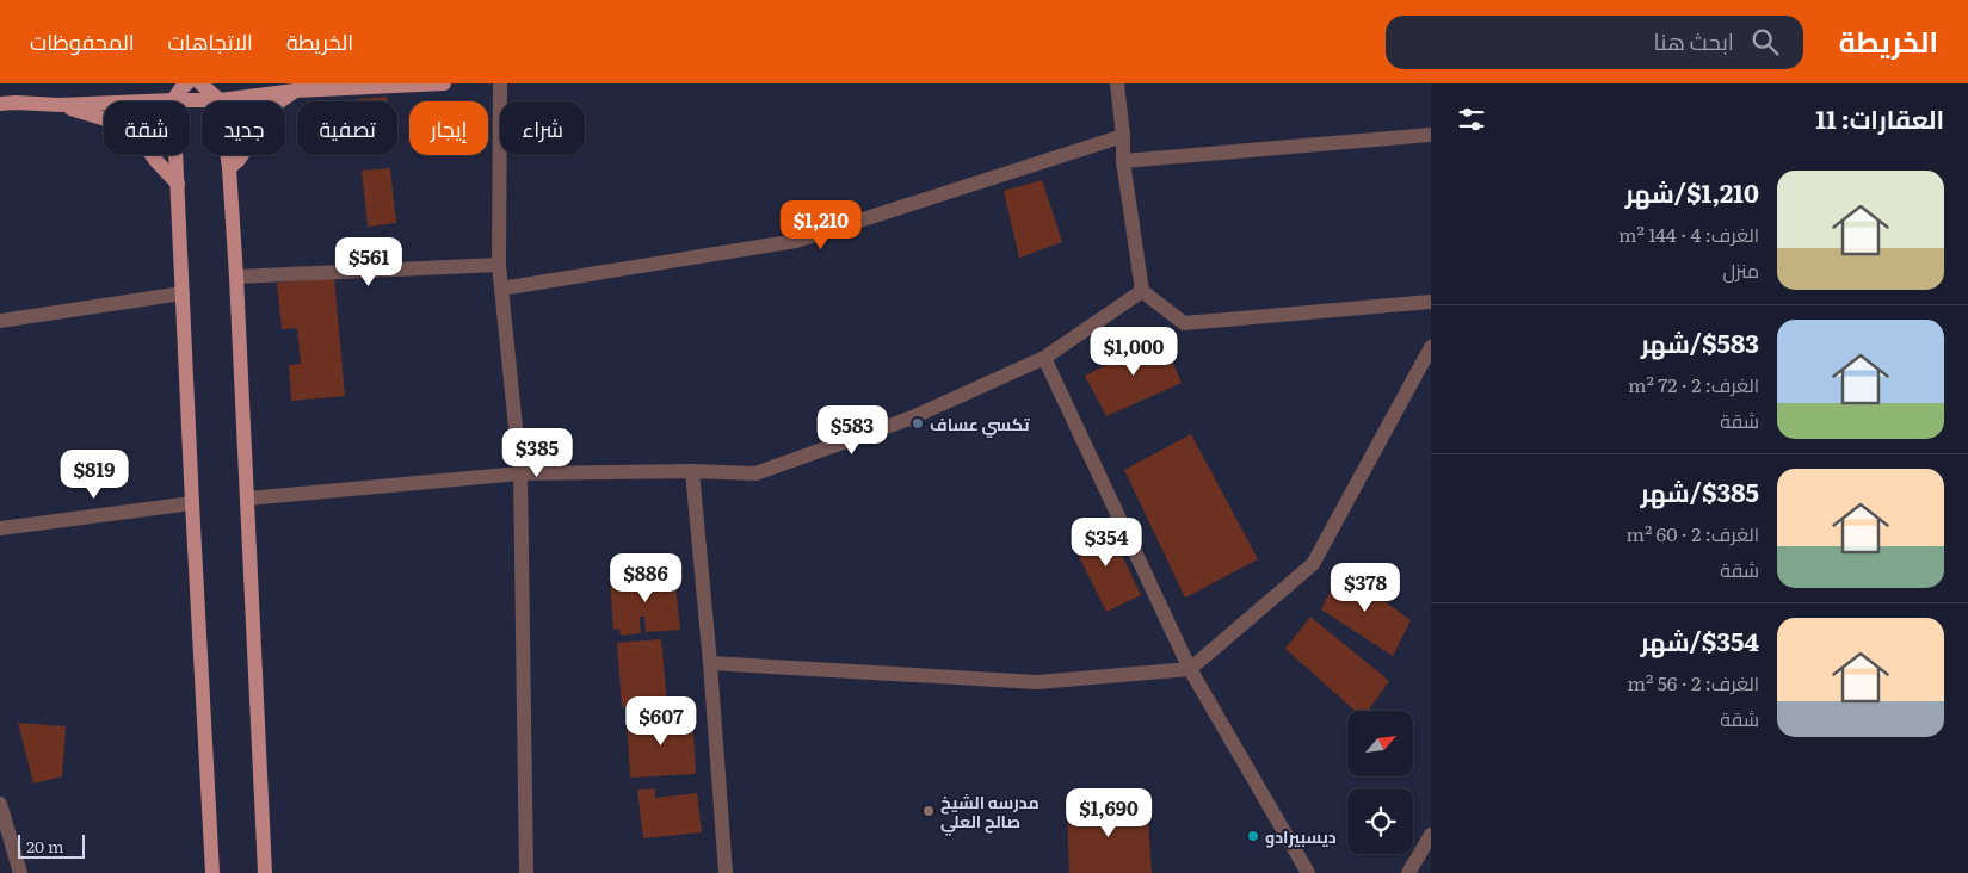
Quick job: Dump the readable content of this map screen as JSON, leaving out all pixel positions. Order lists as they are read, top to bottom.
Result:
{
  "places": ["تكسي عساف", "مدرسه الشيخ صالح العلي", "ديسبيرادو"],
  "scale_bar": "20 m",
  "north": "top right",
  "page": {
    "header": "الخريطة",
    "search": "ابحث هنا",
    "nav": ["الخريطة", "الاتجاهات", "المحفوظات"],
    "heading": "العقارات: 11",
    "chip": [
      "شراء",
      "إيجار",
      "تصفية",
      "جديد",
      "شقة"
    ],
    "list": [
      {
        "name": "$1,210/شهر",
        "note": "الغرف: 4 · 144 m² · منزل"
      },
      {
        "name": "$583/شهر",
        "note": "الغرف: 2 · 72 m² · شقة"
      },
      {
        "name": "$385/شهر",
        "note": "الغرف: 2 · 60 m² · شقة"
      },
      {
        "name": "$354/شهر",
        "note": "الغرف: 2 · 56 m² · شقة"
      }
    ],
    "price": [
      "$1,210",
      "$561",
      "$1,000",
      "$583",
      "$385",
      "$819",
      "$354",
      "$886",
      "$378",
      "$607",
      "$1,690"
    ],
    "scale": "20 m"
  }
}
